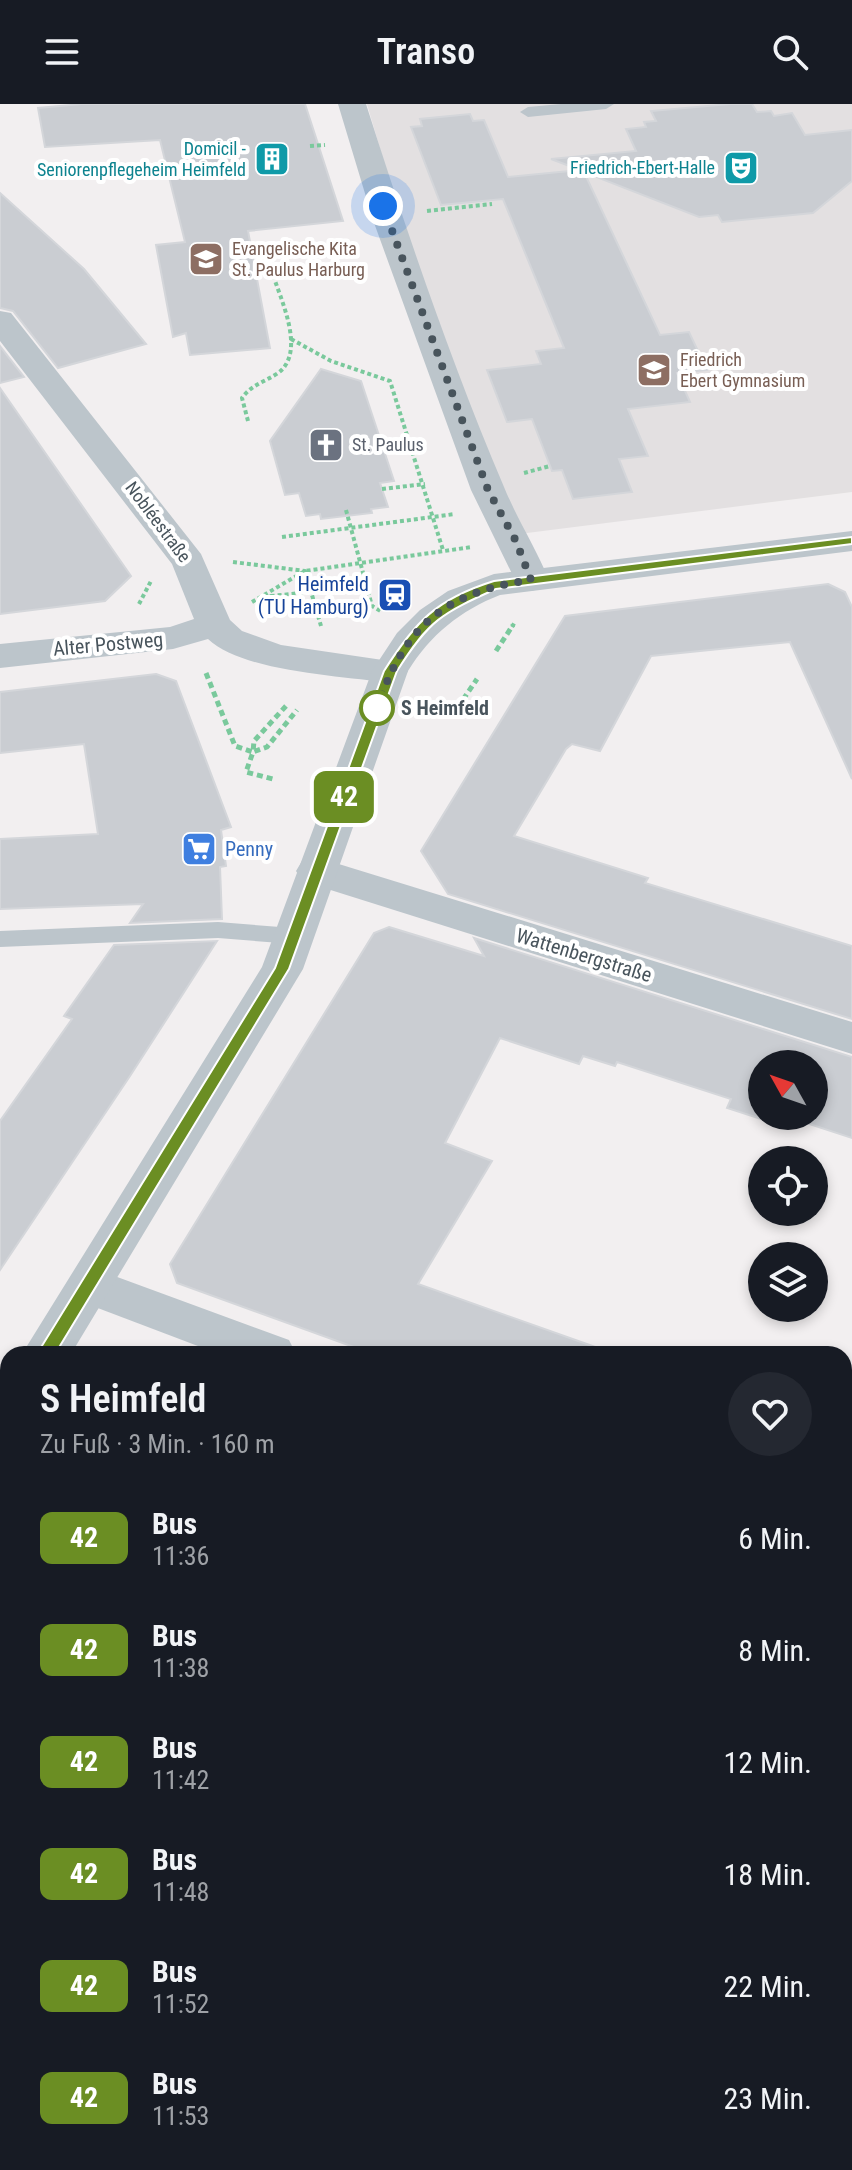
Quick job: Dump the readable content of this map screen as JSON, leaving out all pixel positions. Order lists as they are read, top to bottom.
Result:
{
  "streets": {
    "street": ["Nobléestraße", "Alter Postweg", "Wattenbergstraße"]
  },
  "crossings": [
    ["Nobléestraße", "Alter Postweg"]
  ],
  "places": {
    "building": ["Domicil - Seniorenpflegeheim Heimfeld"],
    "theatre": ["Friedrich-Ebert-Halle"],
    "school or university": ["Evangelische Kita St. Paulus Harburg", "Friedrich Ebert Gymnasium"],
    "church": ["St. Paulus"],
    "station": ["Heimfeld (TU Hamburg)"],
    "other": ["S Heimfeld"],
    "supermarket": ["Penny"]
  },
  "lines": ["bus line 42"],
  "north": "top left",
  "page": {
    "header": "Transo",
    "on_map": "42",
    "heading": ["S Heimfeld", "Zu Fuß · 3 Min. · 160 m"],
    "list": [
      {
        "mark": "42",
        "name": "Bus",
        "note": "11:36",
        "value": "6 Min."
      },
      {
        "mark": "42",
        "name": "Bus",
        "note": "11:38",
        "value": "8 Min."
      },
      {
        "mark": "42",
        "name": "Bus",
        "note": "11:42",
        "value": "12 Min."
      },
      {
        "mark": "42",
        "name": "Bus",
        "note": "11:48",
        "value": "18 Min."
      },
      {
        "mark": "42",
        "name": "Bus",
        "note": "11:52",
        "value": "22 Min."
      },
      {
        "mark": "42",
        "name": "Bus",
        "note": "11:53",
        "value": "23 Min."
      }
    ]
  }
}
